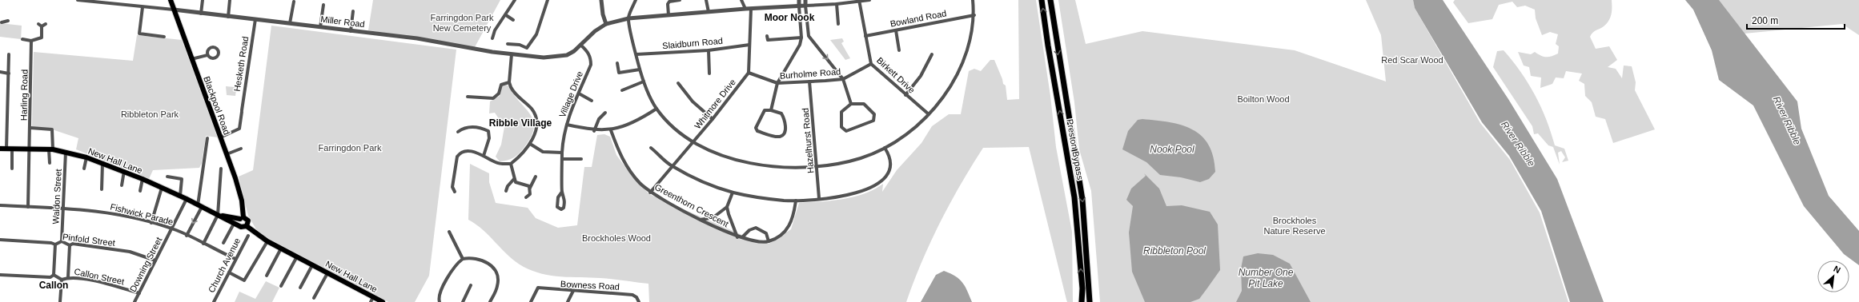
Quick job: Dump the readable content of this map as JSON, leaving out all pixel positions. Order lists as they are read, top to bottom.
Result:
{
  "streets": {
    "highway": ["Blackpool Road", "Preston Bypass", "New Hall Lane"],
    "street": [
      "Bowland Road",
      "Miller Road",
      "Slaidburn Road",
      "Hesketh Road",
      "Burholme Road",
      "Birkett Drive",
      "Village Drive",
      "Harling Road",
      "Whitmore Drive",
      "Hazelhurst Road",
      "Waldon Street",
      "Greenthorn Crescent",
      "Fishwick Parade",
      "Pinfold Street",
      "Downing Street",
      "Church Avenue",
      "Callon Street",
      "Bowness Road"
    ]
  },
  "crossings": [
    ["Bowland Road", "Birkett Drive"],
    ["Miller Road", "Hesketh Road"],
    ["Miller Road", "Village Drive"],
    ["Miller Road", "Blackpool Road"],
    ["Hesketh Road", "Blackpool Road"],
    ["Burholme Road", "Birkett Drive"],
    ["Burholme Road", "Whitmore Drive"],
    ["Burholme Road", "Hazelhurst Road"],
    ["Harling Road", "New Hall Lane"],
    ["Harling Road", "Fishwick Parade"],
    ["Whitmore Drive", "Greenthorn Crescent"],
    ["Blackpool Road", "New Hall Lane"],
    ["New Hall Lane", "Waldon Street"],
    ["New Hall Lane", "Downing Street"],
    ["Waldon Street", "Fishwick Parade"],
    ["Waldon Street", "Pinfold Street"],
    ["Fishwick Parade", "Downing Street"],
    ["Fishwick Parade", "Church Avenue"],
    ["Pinfold Street", "Downing Street"],
    ["Downing Street", "Callon Street"]
  ],
  "districts": ["Moor Nook", "Ribble Village", "Callon"],
  "water": [
    "River Ribble",
    "Nook Pool",
    "Ribbleton Pool",
    "Number One Pit Lake"
  ],
  "parks": [
    "Farringdon Park New Cemetery",
    "Red Scar Wood",
    "Boilton Wood",
    "Ribbleton Park",
    "Farringdon Park",
    "Brockholes Nature Reserve",
    "Brockholes Wood"
  ],
  "scale_bar": "200 m",
  "north": "top right"
}
